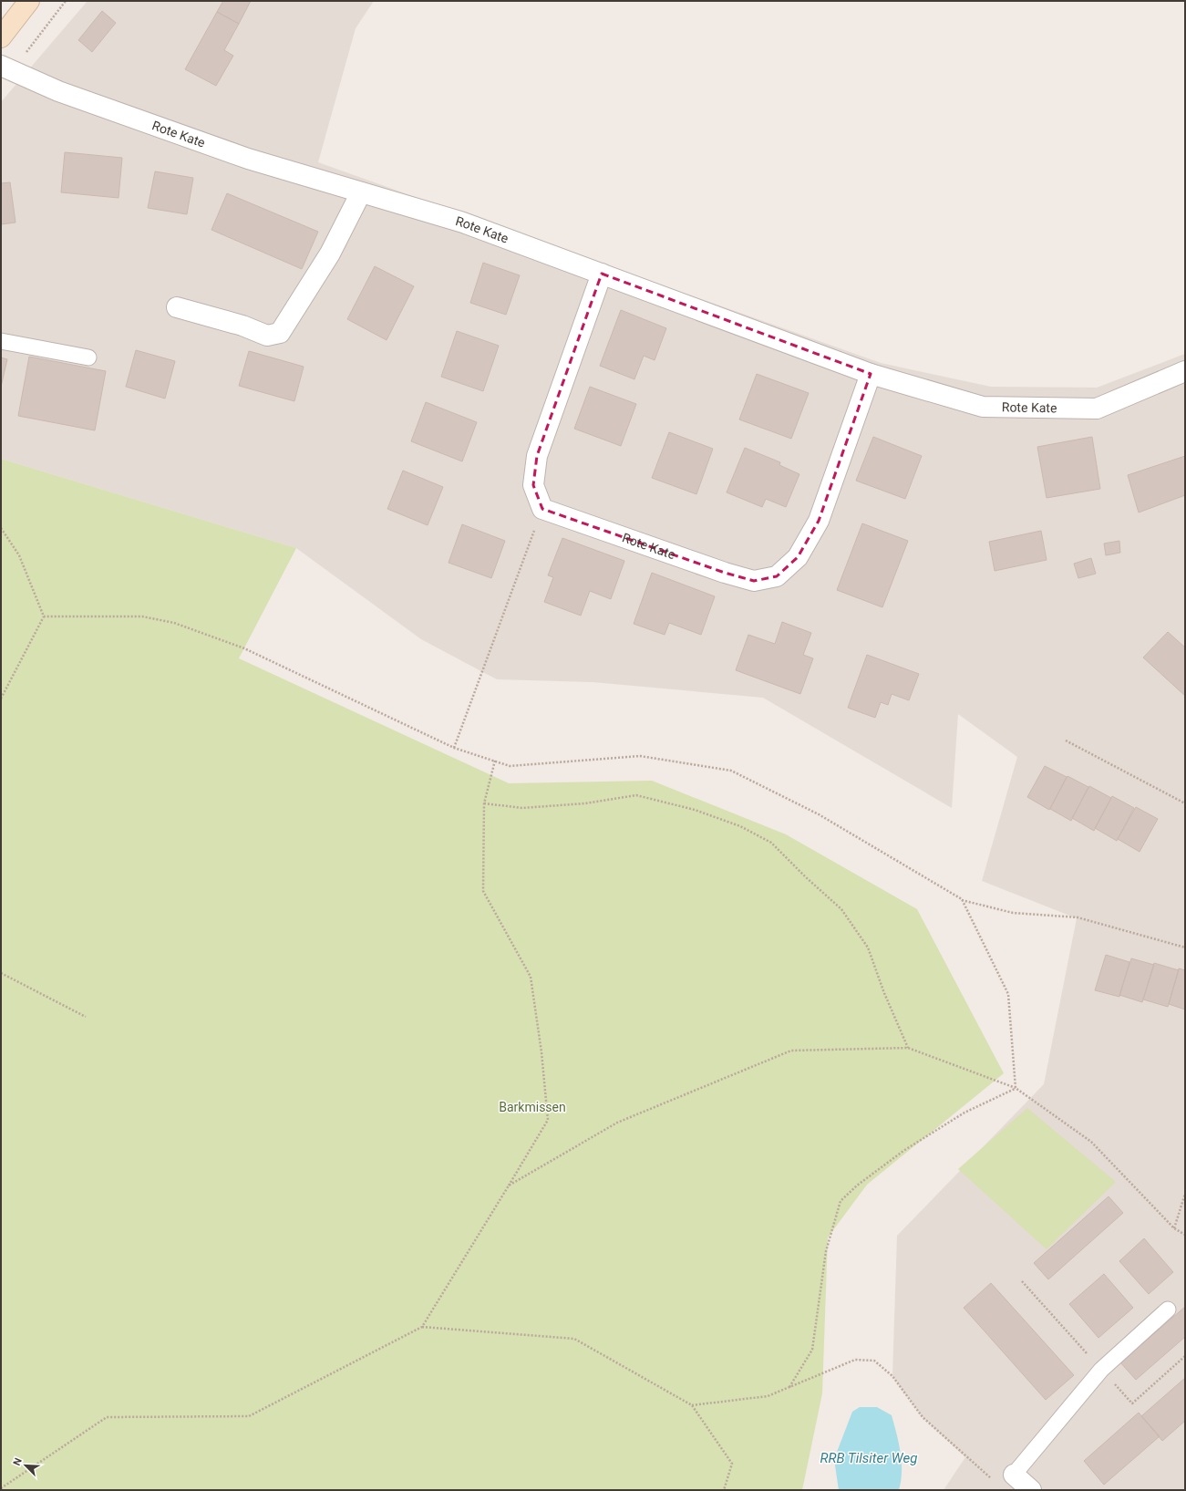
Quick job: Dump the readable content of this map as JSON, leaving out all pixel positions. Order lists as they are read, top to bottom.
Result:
{
  "streets": {
    "street": ["Rote Kate"]
  },
  "water": ["RRB Tilsiter Weg"],
  "parks": ["Barkmissen"],
  "north": "top left"
}
